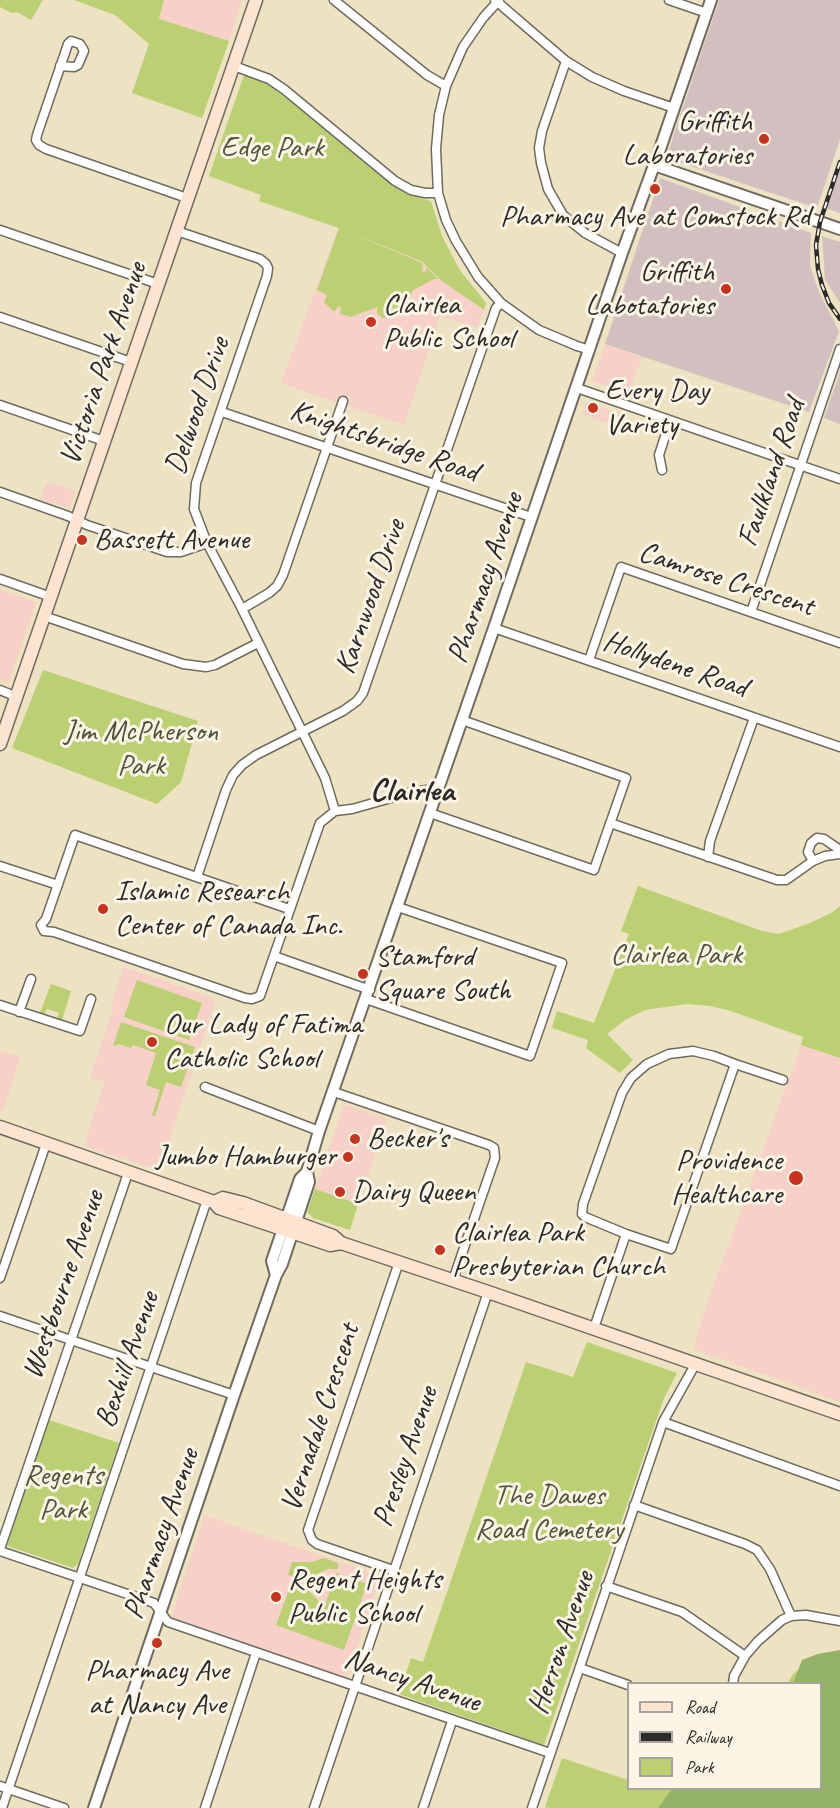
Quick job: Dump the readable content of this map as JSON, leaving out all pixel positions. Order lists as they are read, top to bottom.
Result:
{
  "streets": {
    "main road": ["Victoria Park Avenue"],
    "street": [
      "Delwood Drive",
      "Knightsbridge Road",
      "Faulkland Road",
      "Pharmacy Avenue",
      "Camrose Crescent",
      "Karnwood Drive",
      "Hollydene Road",
      "Westbourne Avenue",
      "Bexhill Avenue",
      "Vernadale Crescent",
      "Presley Avenue",
      "Herron Avenue",
      "Nancy Avenue"
    ]
  },
  "crossings": [
    ["Victoria Park Avenue", "Delwood Drive"],
    ["Delwood Drive", "Knightsbridge Road"],
    ["Delwood Drive", "Karnwood Drive"],
    ["Knightsbridge Road", "Pharmacy Avenue"],
    ["Knightsbridge Road", "Karnwood Drive"],
    ["Faulkland Road", "Camrose Crescent"],
    ["Pharmacy Avenue", "Hollydene Road"],
    ["Pharmacy Avenue", "Nancy Avenue"],
    ["Camrose Crescent", "Hollydene Road"],
    ["Westbourne Avenue", "Nancy Avenue"],
    ["Bexhill Avenue", "Nancy Avenue"],
    ["Vernadale Crescent", "Presley Avenue"],
    ["Presley Avenue", "Nancy Avenue"],
    ["Herron Avenue", "Nancy Avenue"]
  ],
  "districts": ["Clairlea"],
  "parks": [
    "Edge Park",
    "Jim McPherson Park",
    "Clairlea Park",
    "Regents Park",
    "The Dawes Road Cemetery"
  ],
  "places": [
    "Griffith Laboratories",
    "Pharmacy Ave at Comstock Rd",
    "Griffith Labotatories",
    "Clairlea Public School",
    "Every Day Variety",
    "Bassett Avenue",
    "Islamic Research Center of Canada Inc.",
    "Stamford Square South",
    "Our Lady of Fatima Catholic School",
    "Becker's",
    "Jumbo Hamburger",
    "Providence Healthcare",
    "Dairy Queen",
    "Clairlea Park Presbyterian Church",
    "Regent Heights Public School",
    "Pharmacy Ave at Nancy Ave"
  ],
  "legend": ["Road", "Railway", "Park"]
}
